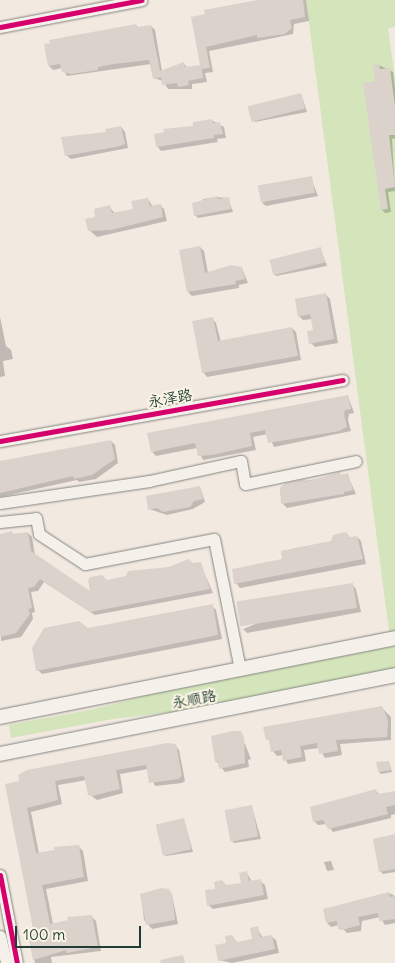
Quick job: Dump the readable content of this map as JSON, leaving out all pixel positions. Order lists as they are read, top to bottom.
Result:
{
  "streets": {
    "main road": ["永顺路"],
    "street": ["永泽路"]
  },
  "scale_bar": "100 m"
}
